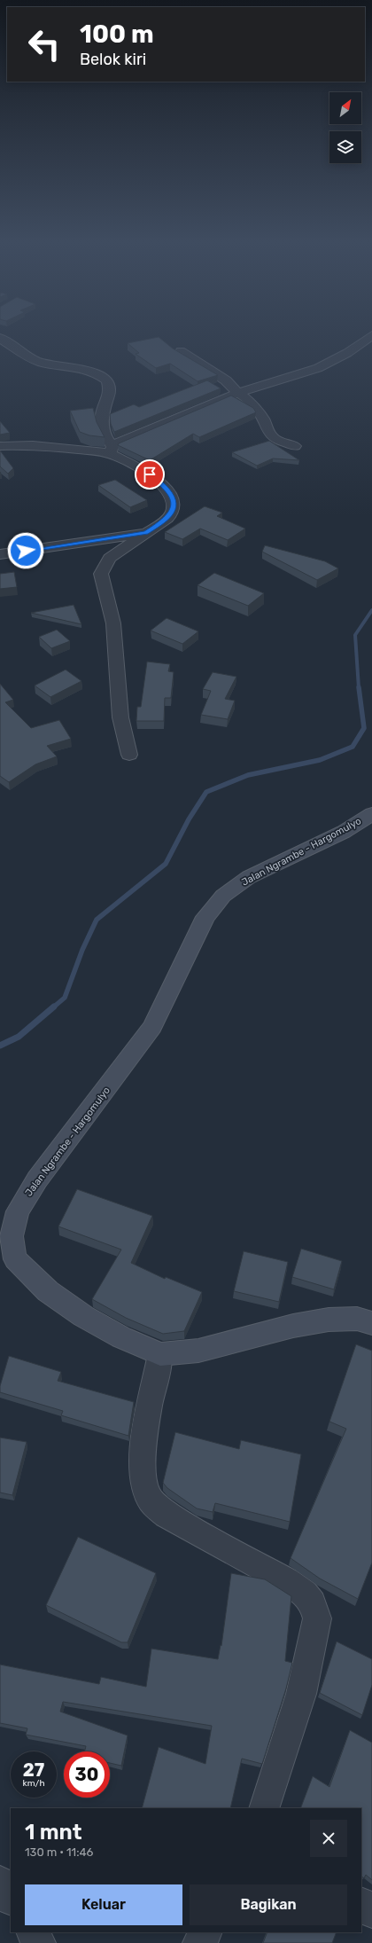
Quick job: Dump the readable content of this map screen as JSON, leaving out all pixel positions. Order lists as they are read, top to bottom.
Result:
{
  "streets": {
    "main road": ["Jalan Ngrambe - Hargomulyo"]
  },
  "north": "top right",
  "page": {
    "turn": ["100 m", "Belok kiri"],
    "speed": "27 km/h",
    "limit": "30",
    "heading": ["1 mnt", "130 m · 11:46"],
    "buttons": ["Keluar", "Bagikan"]
  }
}
